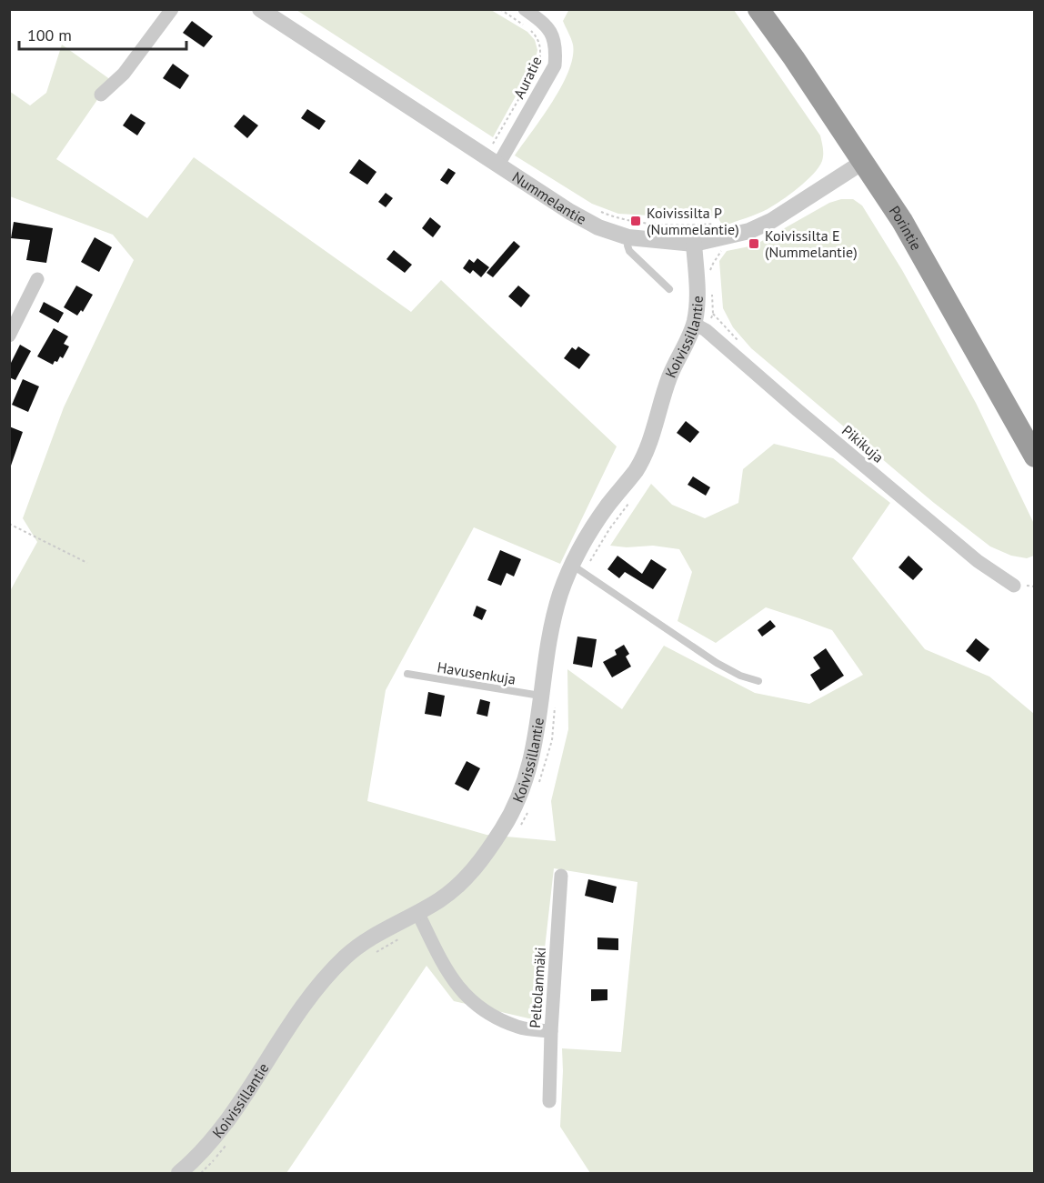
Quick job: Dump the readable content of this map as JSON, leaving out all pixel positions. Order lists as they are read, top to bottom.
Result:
{
  "streets": {
    "highway": ["Porintie"],
    "street": [
      "Auratie",
      "Nummelantie",
      "Koivissillantie",
      "Pikikuja",
      "Peltolanmäki"
    ],
    "lane": ["Havusenkuja"]
  },
  "crossings": [
    ["Auratie", "Nummelantie"],
    ["Nummelantie", "Porintie"],
    ["Nummelantie", "Koivissillantie"],
    ["Koivissillantie", "Pikikuja"],
    ["Koivissillantie", "Havusenkuja"]
  ],
  "places": {
    "transit": ["Koivissilta P (Nummelantie)", "Koivissilta E (Nummelantie)"]
  },
  "scale_bar": "100 m"
}
